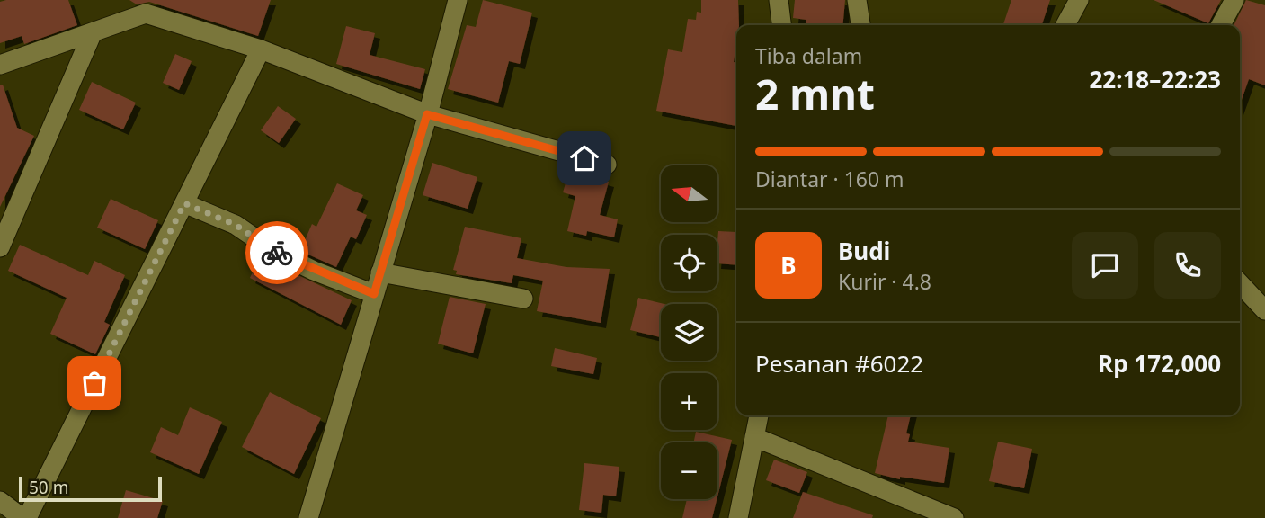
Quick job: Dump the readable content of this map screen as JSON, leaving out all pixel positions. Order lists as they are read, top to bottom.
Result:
{
  "scale_bar": "50 m",
  "north": "left",
  "page": {
    "heading": ["2 mnt", "Tiba dalam", "22:18–22:23"],
    "panel": [
      "Budi",
      "Kurir · 4.8",
      "Pesanan #6022",
      "Rp 172,000"
    ],
    "bar": "Diantar · 160 m",
    "map_buttons": ["+", "−"],
    "round": "B",
    "scale": "50 m"
  }
}
